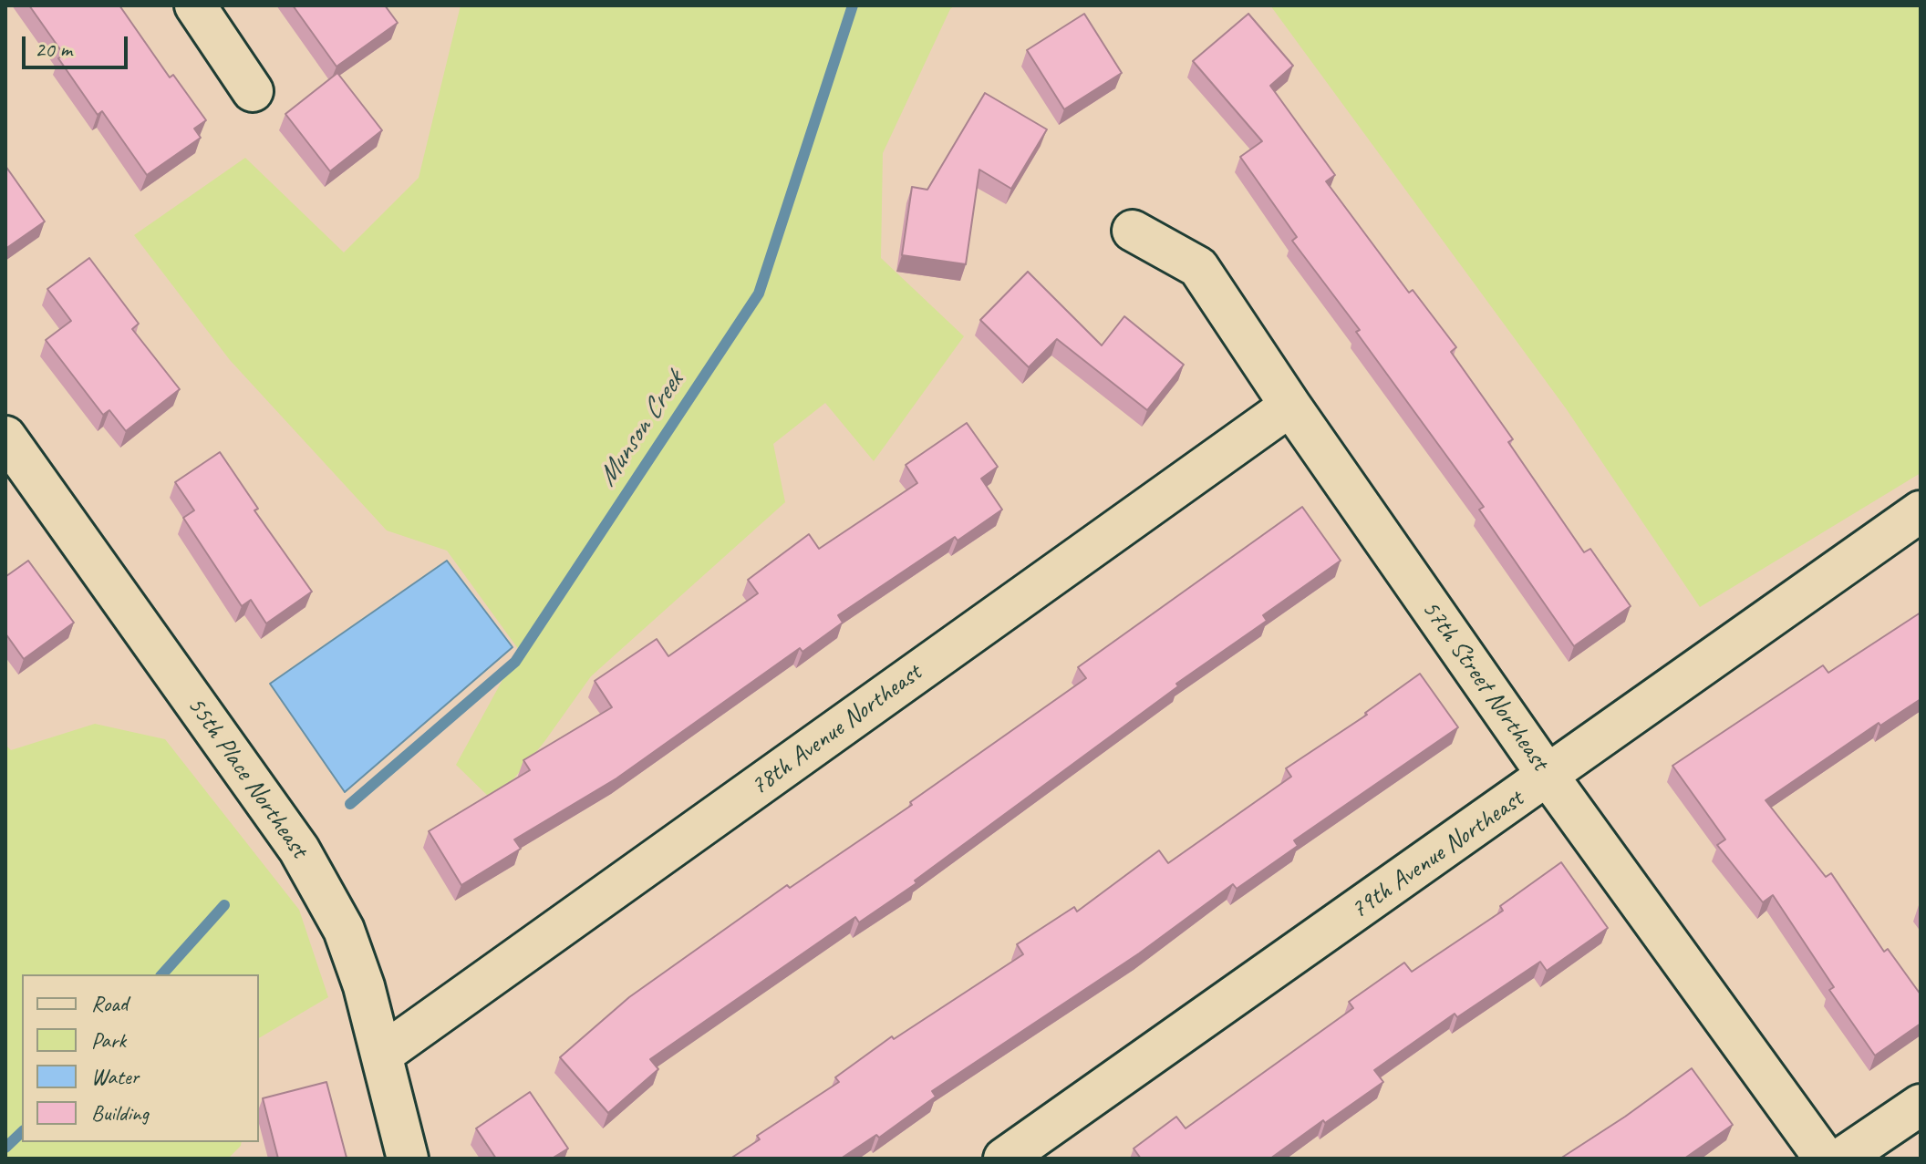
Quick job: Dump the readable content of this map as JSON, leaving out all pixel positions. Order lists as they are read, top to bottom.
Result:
{
  "streets": {
    "street": [
      "57th Street Northeast",
      "78th Avenue Northeast",
      "55th Place Northeast",
      "79th Avenue Northeast"
    ]
  },
  "crossings": [
    ["57th Street Northeast", "78th Avenue Northeast"],
    ["57th Street Northeast", "79th Avenue Northeast"],
    ["78th Avenue Northeast", "55th Place Northeast"]
  ],
  "water": ["Munson Creek"],
  "legend": [
    "Road",
    "Park",
    "Water",
    "Building"
  ],
  "scale_bar": "20 m"
}
